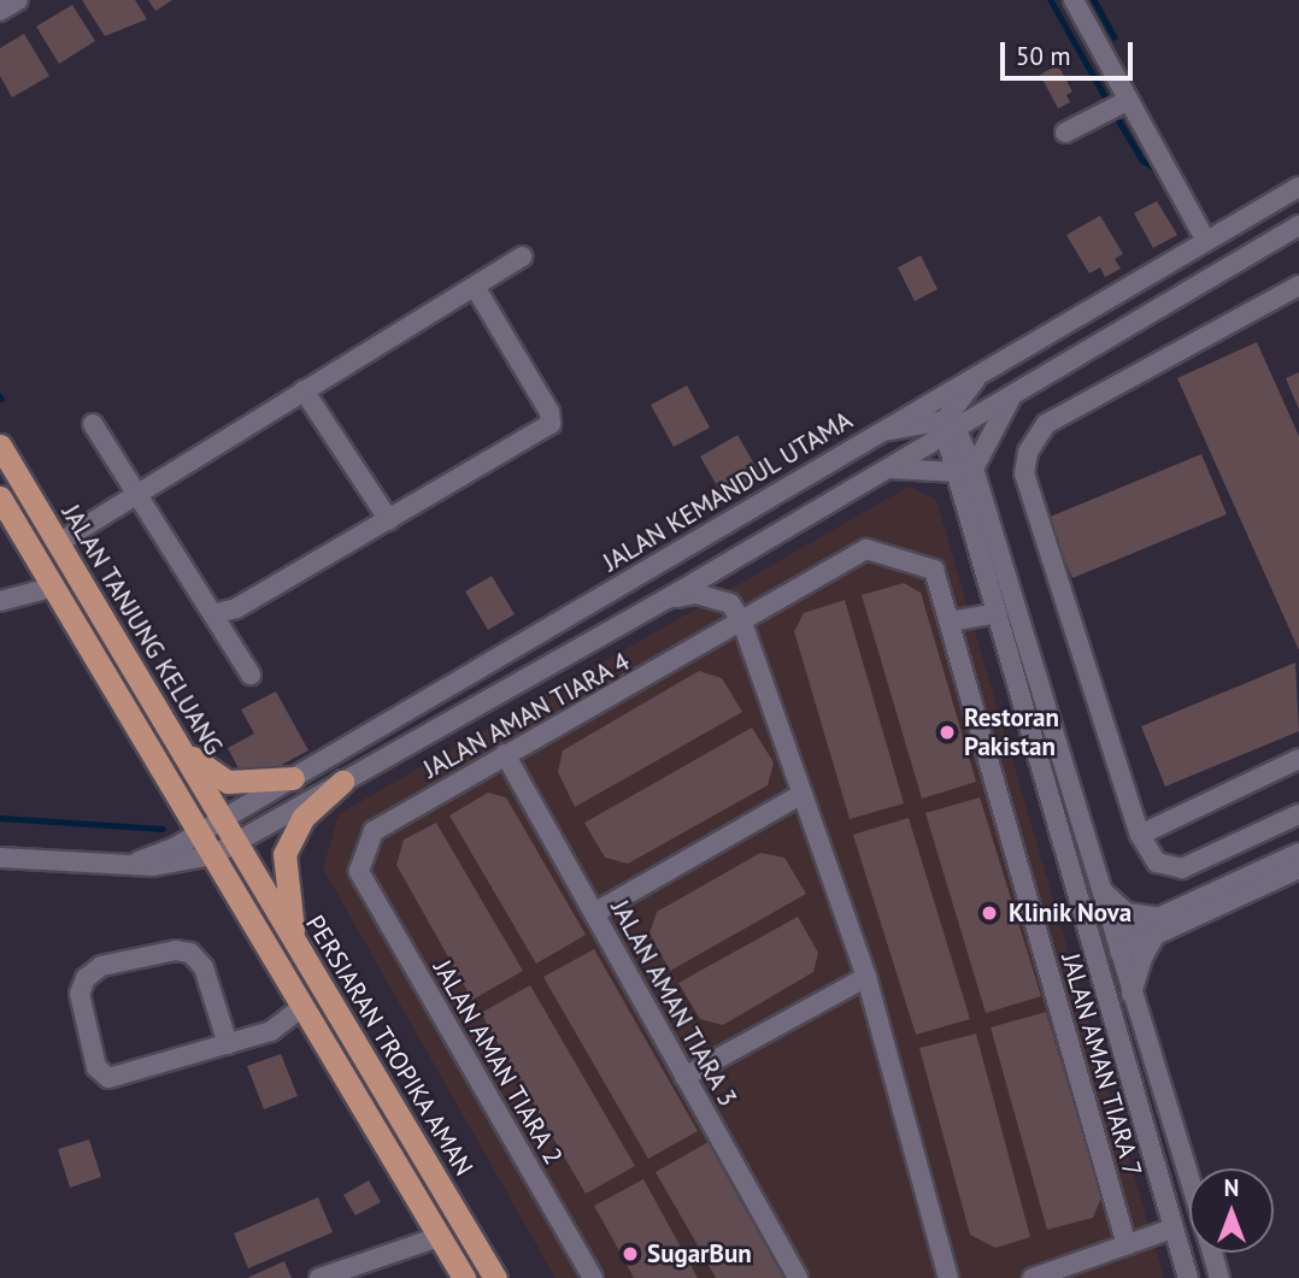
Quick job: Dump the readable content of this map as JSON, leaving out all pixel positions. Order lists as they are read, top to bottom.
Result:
{
  "streets": {
    "main road": ["JALAN TANJUNG KELUANG", "PERSIARAN TROPIKA AMAN"],
    "street": [
      "JALAN KEMANDUL UTAMA",
      "JALAN AMAN TIARA 4",
      "JALAN AMAN TIARA 3",
      "JALAN AMAN TIARA 2",
      "JALAN AMAN TIARA 7"
    ]
  },
  "crossings": [
    ["JALAN KEMANDUL UTAMA", "JALAN TANJUNG KELUANG"],
    ["JALAN TANJUNG KELUANG", "PERSIARAN TROPIKA AMAN"],
    ["JALAN AMAN TIARA 4", "JALAN AMAN TIARA 3"],
    ["JALAN AMAN TIARA 4", "JALAN AMAN TIARA 2"],
    ["JALAN AMAN TIARA 4", "JALAN AMAN TIARA 7"]
  ],
  "places": ["Restoran Pakistan", "Klinik Nova", "SugarBun"],
  "scale_bar": "50 m",
  "north": "top"
}
